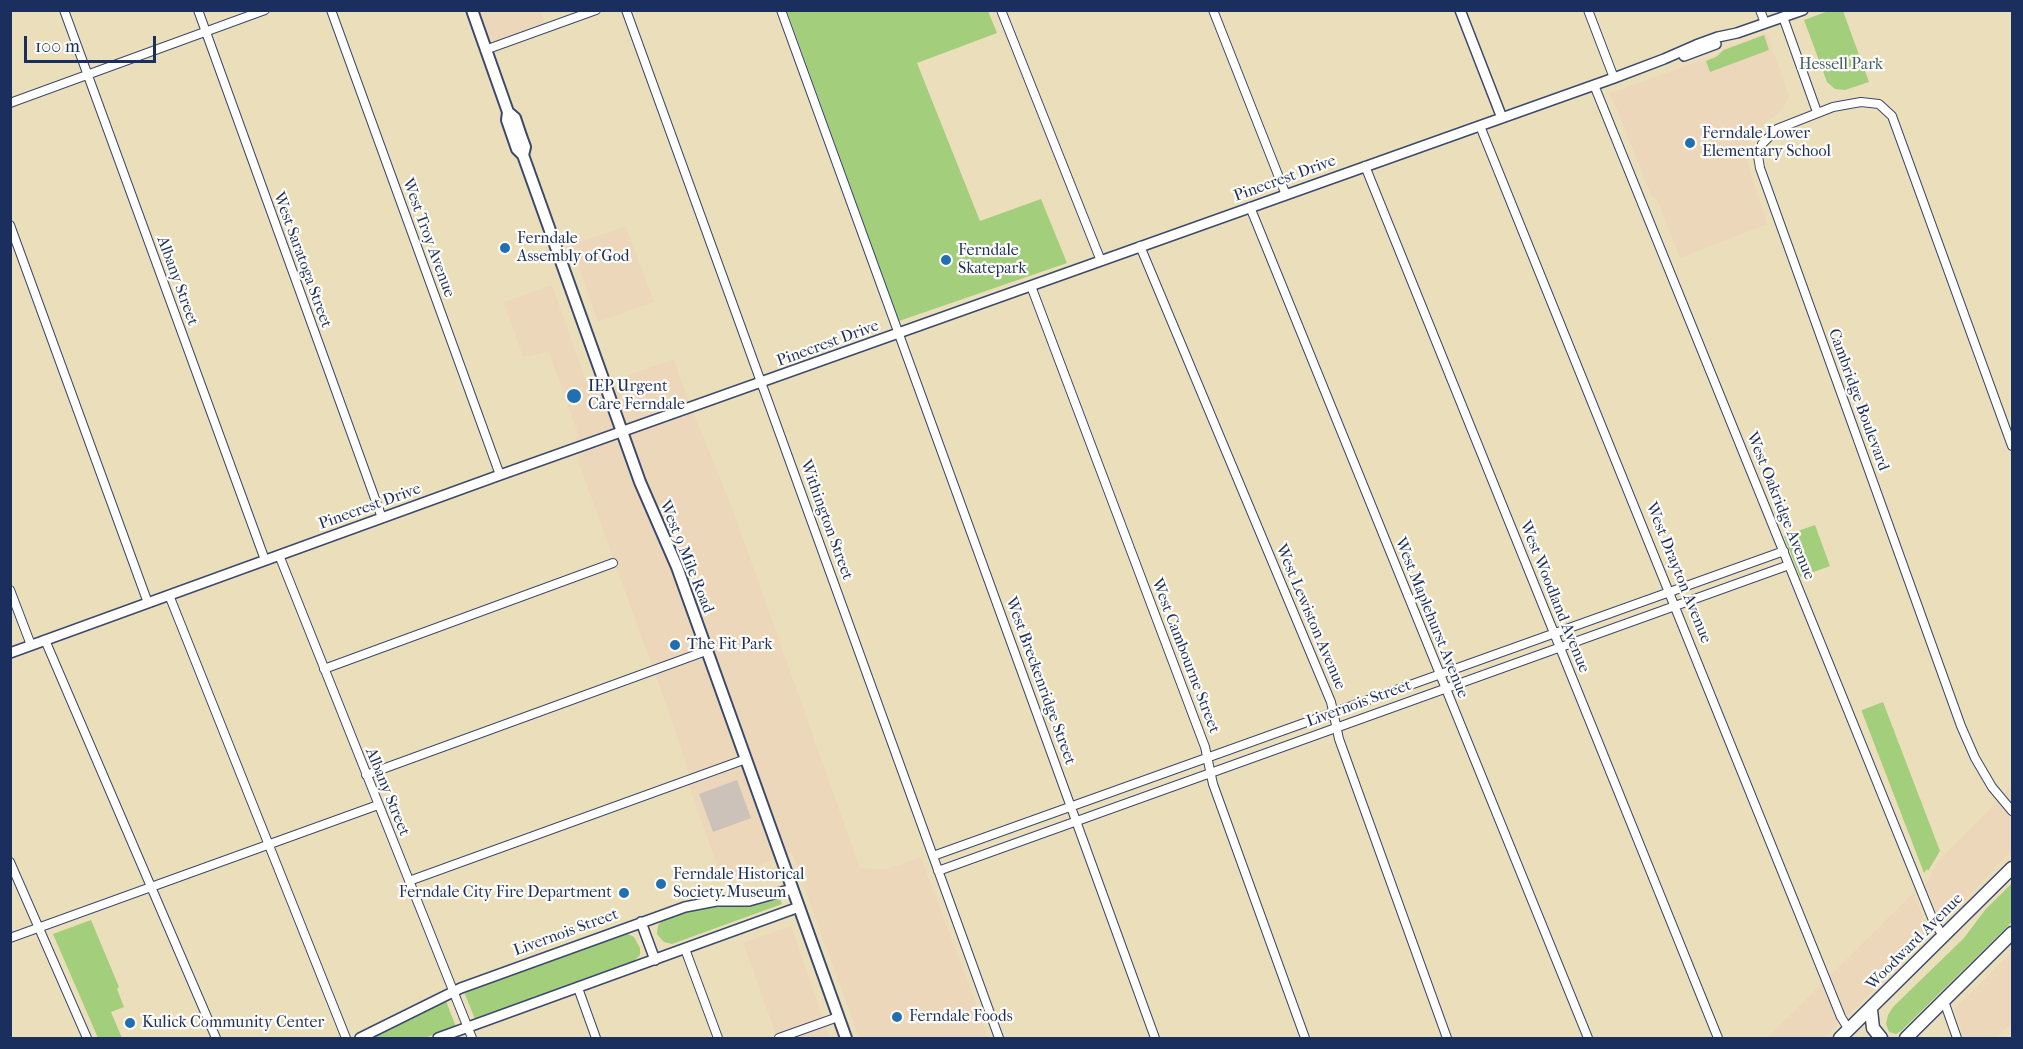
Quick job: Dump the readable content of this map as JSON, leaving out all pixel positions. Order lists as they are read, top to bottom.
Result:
{
  "streets": {
    "main road": ["West 9 Mile Road", "Woodward Avenue"],
    "street": [
      "Pinecrest Drive",
      "West Troy Avenue",
      "West Saratoga Street",
      "Albany Street",
      "Cambridge Boulevard",
      "West Oakridge Avenue",
      "Withington Street",
      "West Drayton Avenue",
      "West Woodland Avenue",
      "West Lewiston Avenue",
      "West Maplehurst Avenue",
      "West Cambourne Street",
      "West Breckenridge Street",
      "Livernois Street"
    ]
  },
  "crossings": [
    ["Pinecrest Drive", "West Troy Avenue"],
    ["Pinecrest Drive", "West Saratoga Street"],
    ["Pinecrest Drive", "Albany Street"],
    ["Pinecrest Drive", "West Oakridge Avenue"],
    ["Pinecrest Drive", "Withington Street"],
    ["Pinecrest Drive", "West 9 Mile Road"],
    ["Pinecrest Drive", "West Drayton Avenue"],
    ["Pinecrest Drive", "West Woodland Avenue"],
    ["Pinecrest Drive", "West Lewiston Avenue"],
    ["Pinecrest Drive", "West Maplehurst Avenue"],
    ["Pinecrest Drive", "West Cambourne Street"],
    ["Pinecrest Drive", "West Breckenridge Street"],
    ["Albany Street", "Livernois Street"],
    ["West Oakridge Avenue", "Livernois Street"],
    ["West Oakridge Avenue", "Woodward Avenue"],
    ["Withington Street", "Livernois Street"],
    ["West 9 Mile Road", "Livernois Street"],
    ["West Drayton Avenue", "Livernois Street"],
    ["West Drayton Avenue", "Woodward Avenue"],
    ["West Woodland Avenue", "Livernois Street"],
    ["West Lewiston Avenue", "Livernois Street"],
    ["West Maplehurst Avenue", "Livernois Street"],
    ["West Cambourne Street", "Livernois Street"],
    ["West Breckenridge Street", "Livernois Street"]
  ],
  "parks": ["Hessell Park"],
  "places": [
    "Ferndale Lower Elementary School",
    "Ferndale Assembly of God",
    "Ferndale Skatepark",
    "IEP Urgent Care Ferndale",
    "The Fit Park",
    "Ferndale Historical Society Museum",
    "Ferndale City Fire Department",
    "Ferndale Foods",
    "Kulick Community Center"
  ],
  "scale_bar": "100 m"
}
